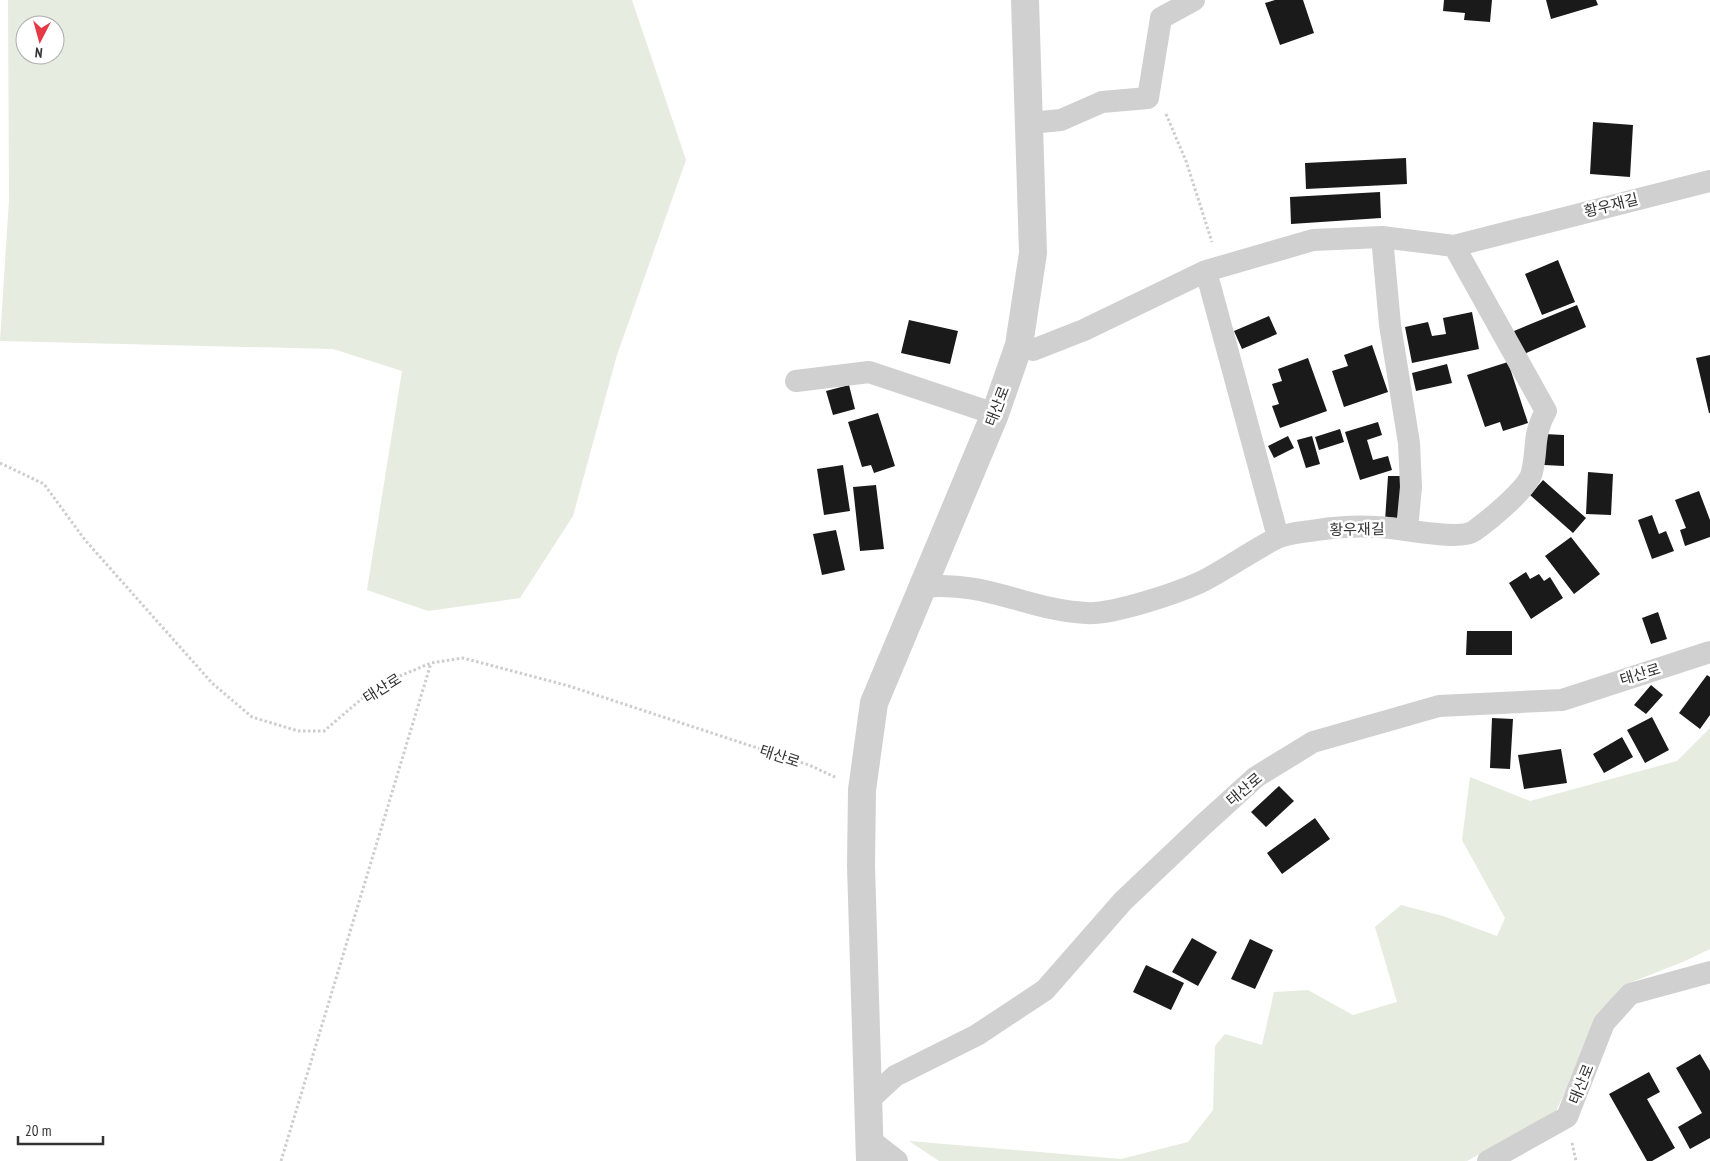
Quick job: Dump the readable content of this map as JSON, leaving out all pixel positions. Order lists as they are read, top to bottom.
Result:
{
  "streets": {
    "street": ["황우재길", "태산로"]
  },
  "crossings": [
    ["황우재길", "태산로"]
  ],
  "scale_bar": "20 m",
  "north": "bottom"
}
